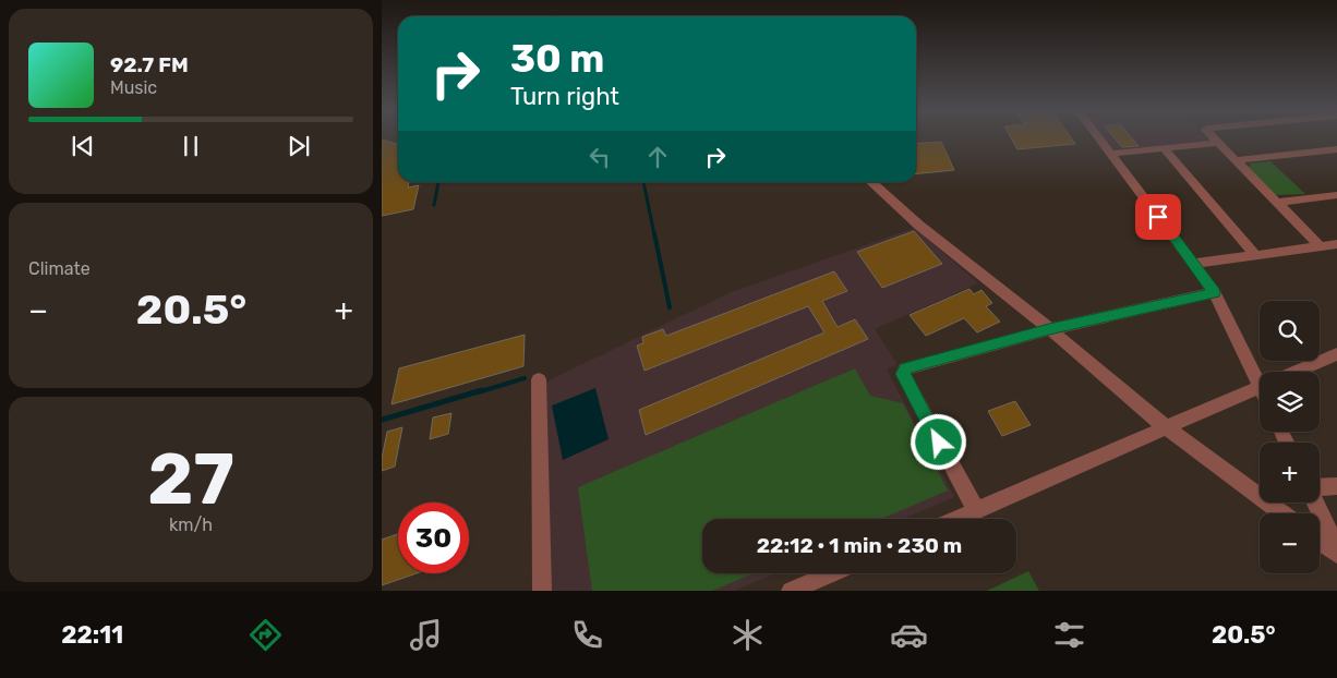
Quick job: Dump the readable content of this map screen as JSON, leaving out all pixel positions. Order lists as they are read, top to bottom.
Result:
{
  "page": {
    "turn": ["30 m", "Turn right"],
    "song": ["92.7 FM", "Music"],
    "tile": [
      "Climate",
      ["27", "km/h"]
    ],
    "heat": ["−", "20.5°", "+"],
    "map_buttons": ["+", "−"],
    "limit": "30",
    "trip": "22:12 · 1 min · 230 m",
    "tabs": ["22:11", "20.5°"]
  }
}
